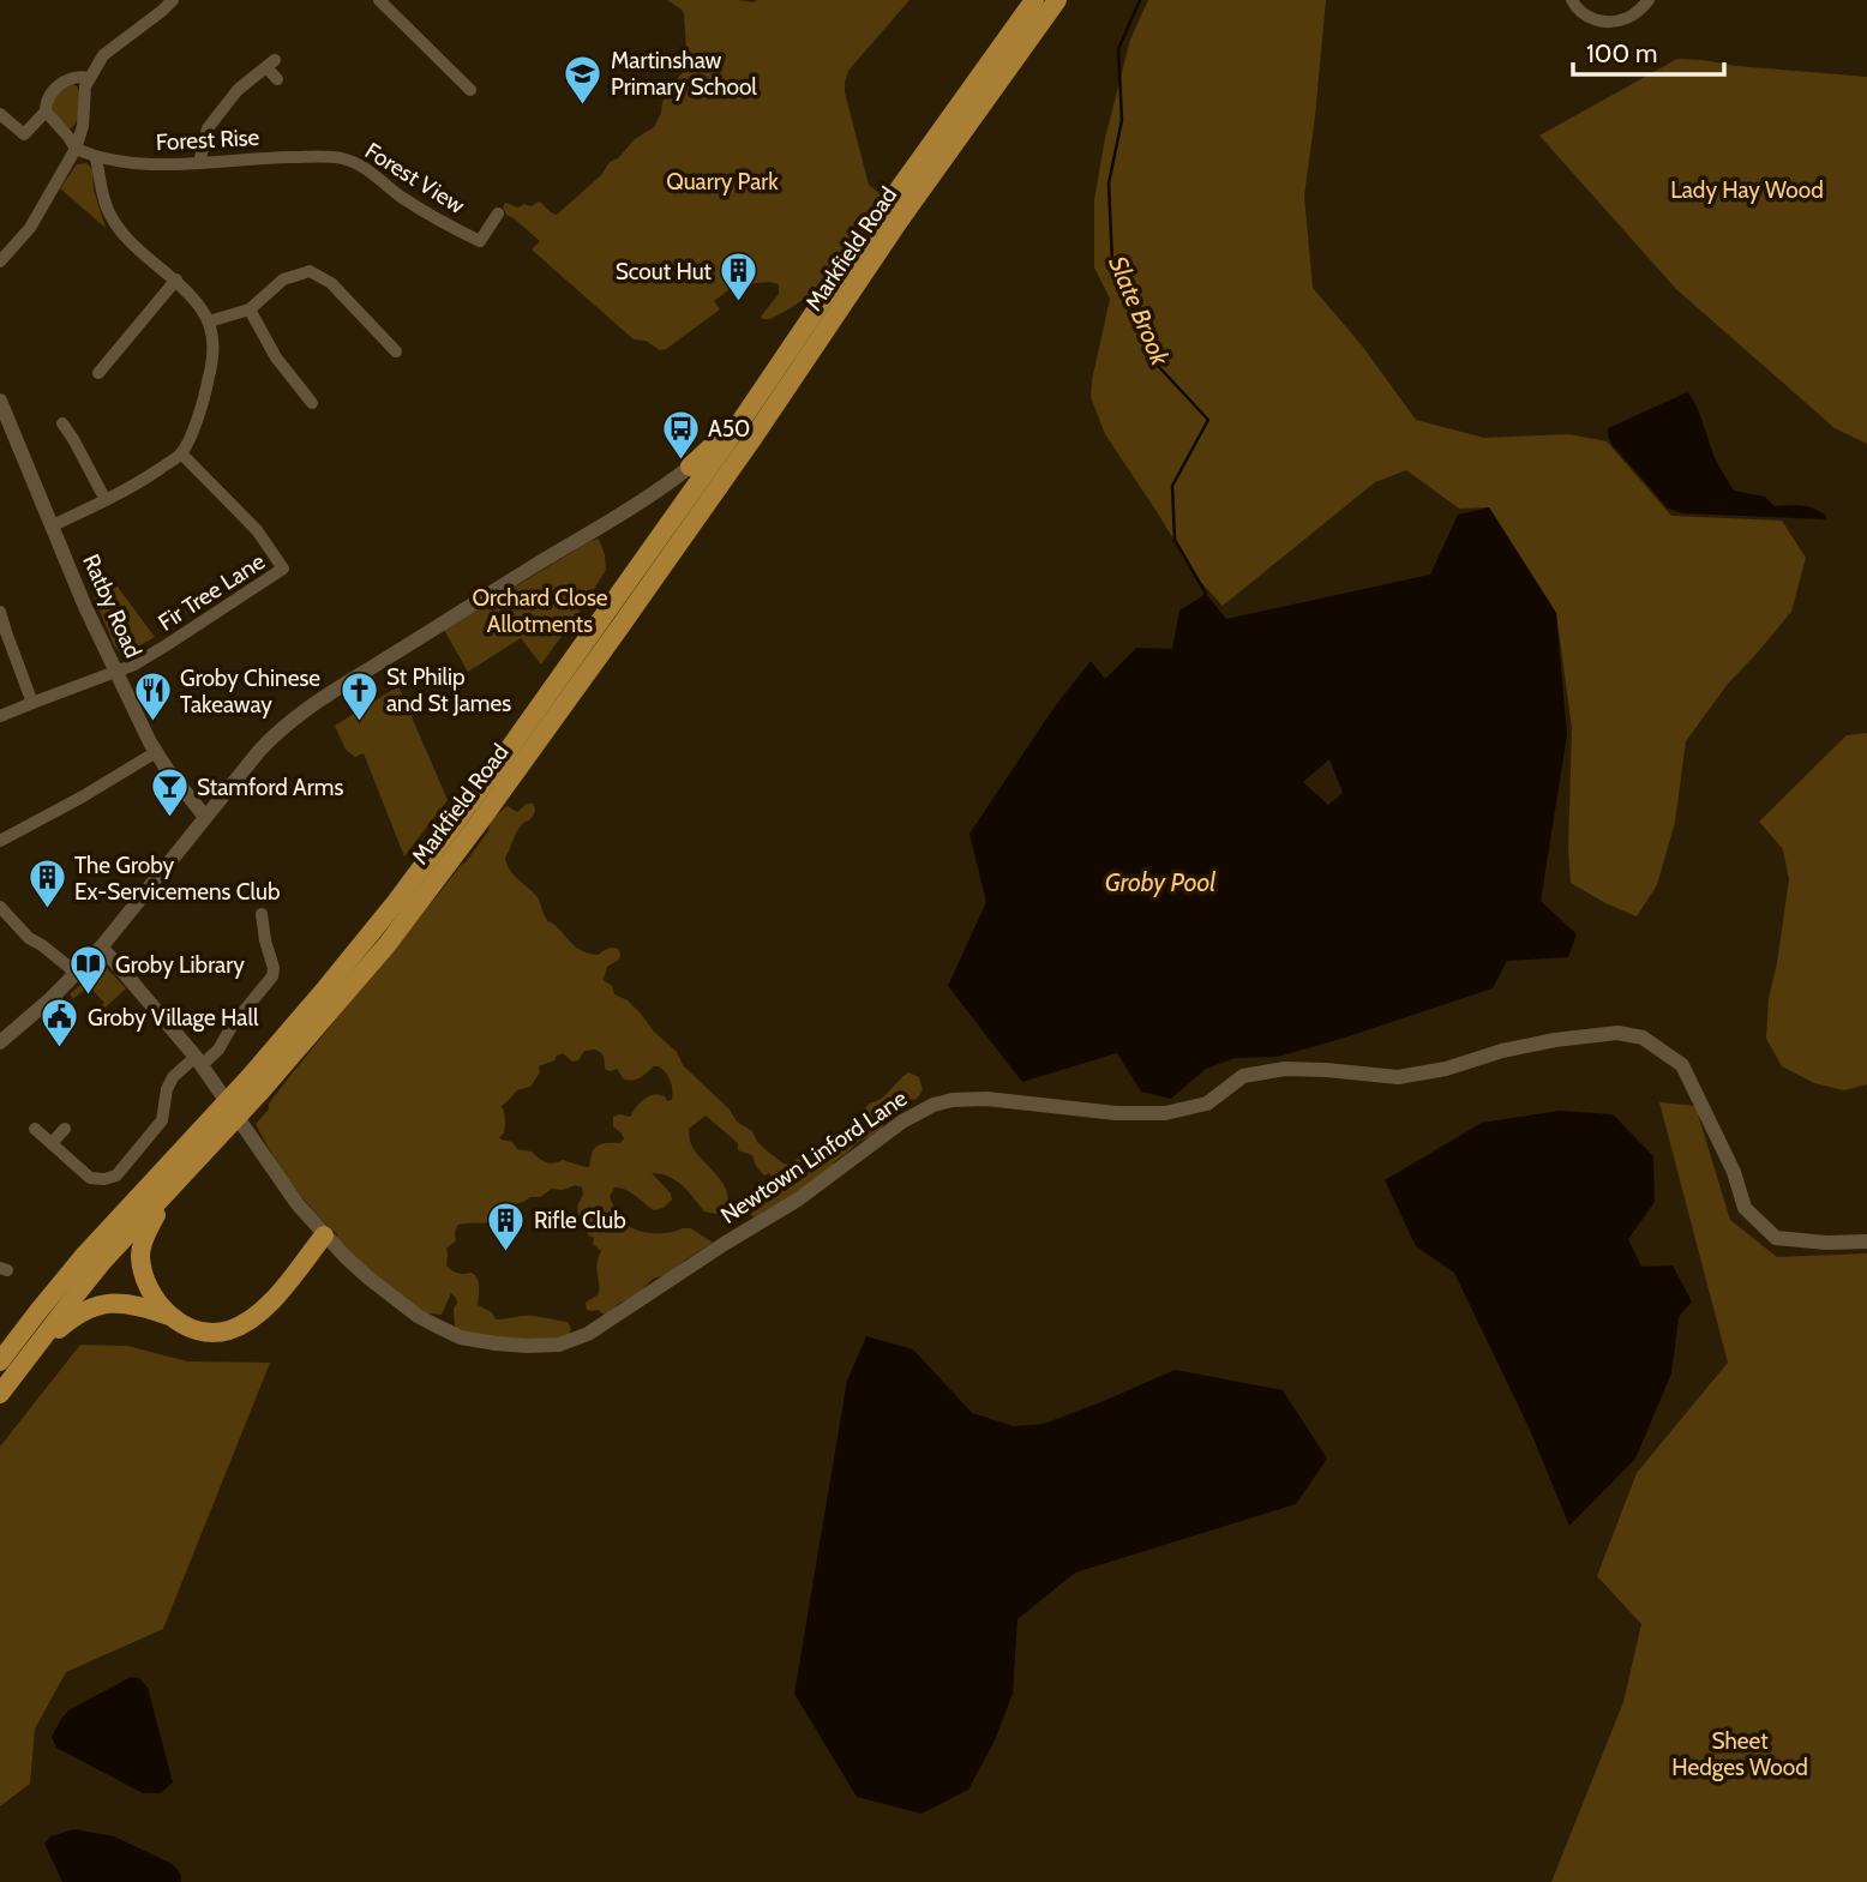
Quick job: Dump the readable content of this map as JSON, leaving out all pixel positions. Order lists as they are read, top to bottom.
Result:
{
  "streets": {
    "highway": ["Markfield Road"],
    "street": [
      "Forest Rise",
      "Forest View",
      "Fir Tree Lane",
      "Ratby Road",
      "Newtown Linford Lane"
    ]
  },
  "crossings": [
    ["Forest Rise", "Forest View"],
    ["Fir Tree Lane", "Ratby Road"]
  ],
  "water": ["Slate Brook", "Groby Pool"],
  "parks": [
    "Quarry Park",
    "Lady Hay Wood",
    "Orchard Close Allotments",
    "Sheet Hedges Wood"
  ],
  "places": {
    "school or university": ["Martinshaw Primary School"],
    "building": ["Scout Hut", "The Groby Ex-Servicemens Club", "Rifle Club"],
    "bus stop": ["A50"],
    "church": ["St Philip and St James"],
    "restaurant": ["Groby Chinese Takeaway"],
    "bar": ["Stamford Arms"],
    "library": ["Groby Library"],
    "public building": ["Groby Village Hall"]
  },
  "scale_bar": "100 m"
}
